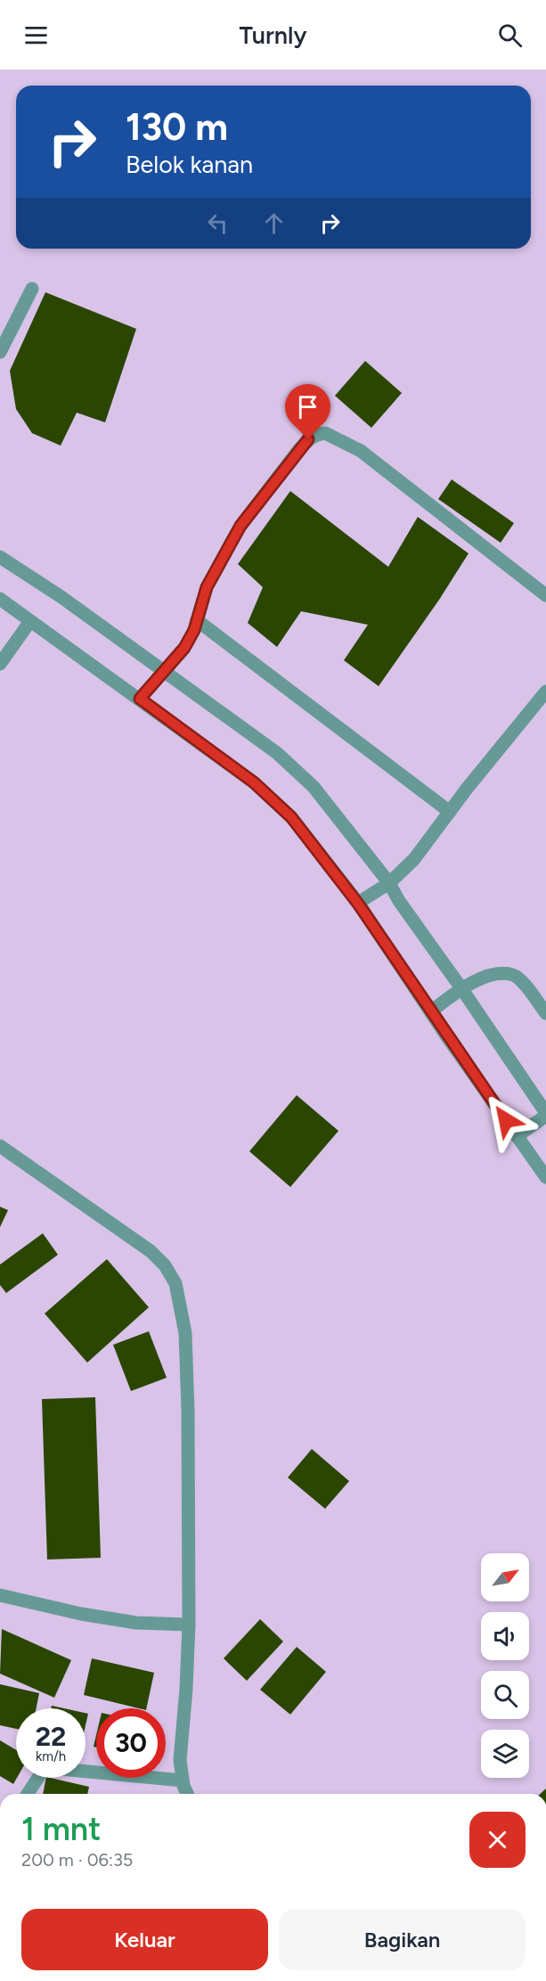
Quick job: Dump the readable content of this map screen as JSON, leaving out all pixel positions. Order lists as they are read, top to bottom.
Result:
{
  "north": "top right",
  "page": {
    "header": "Turnly",
    "turn": ["130 m", "Belok kanan"],
    "speed": "22 km/h",
    "limit": "30",
    "heading": ["1 mnt", "200 m · 06:35"],
    "buttons": ["Keluar", "Bagikan"]
  }
}
